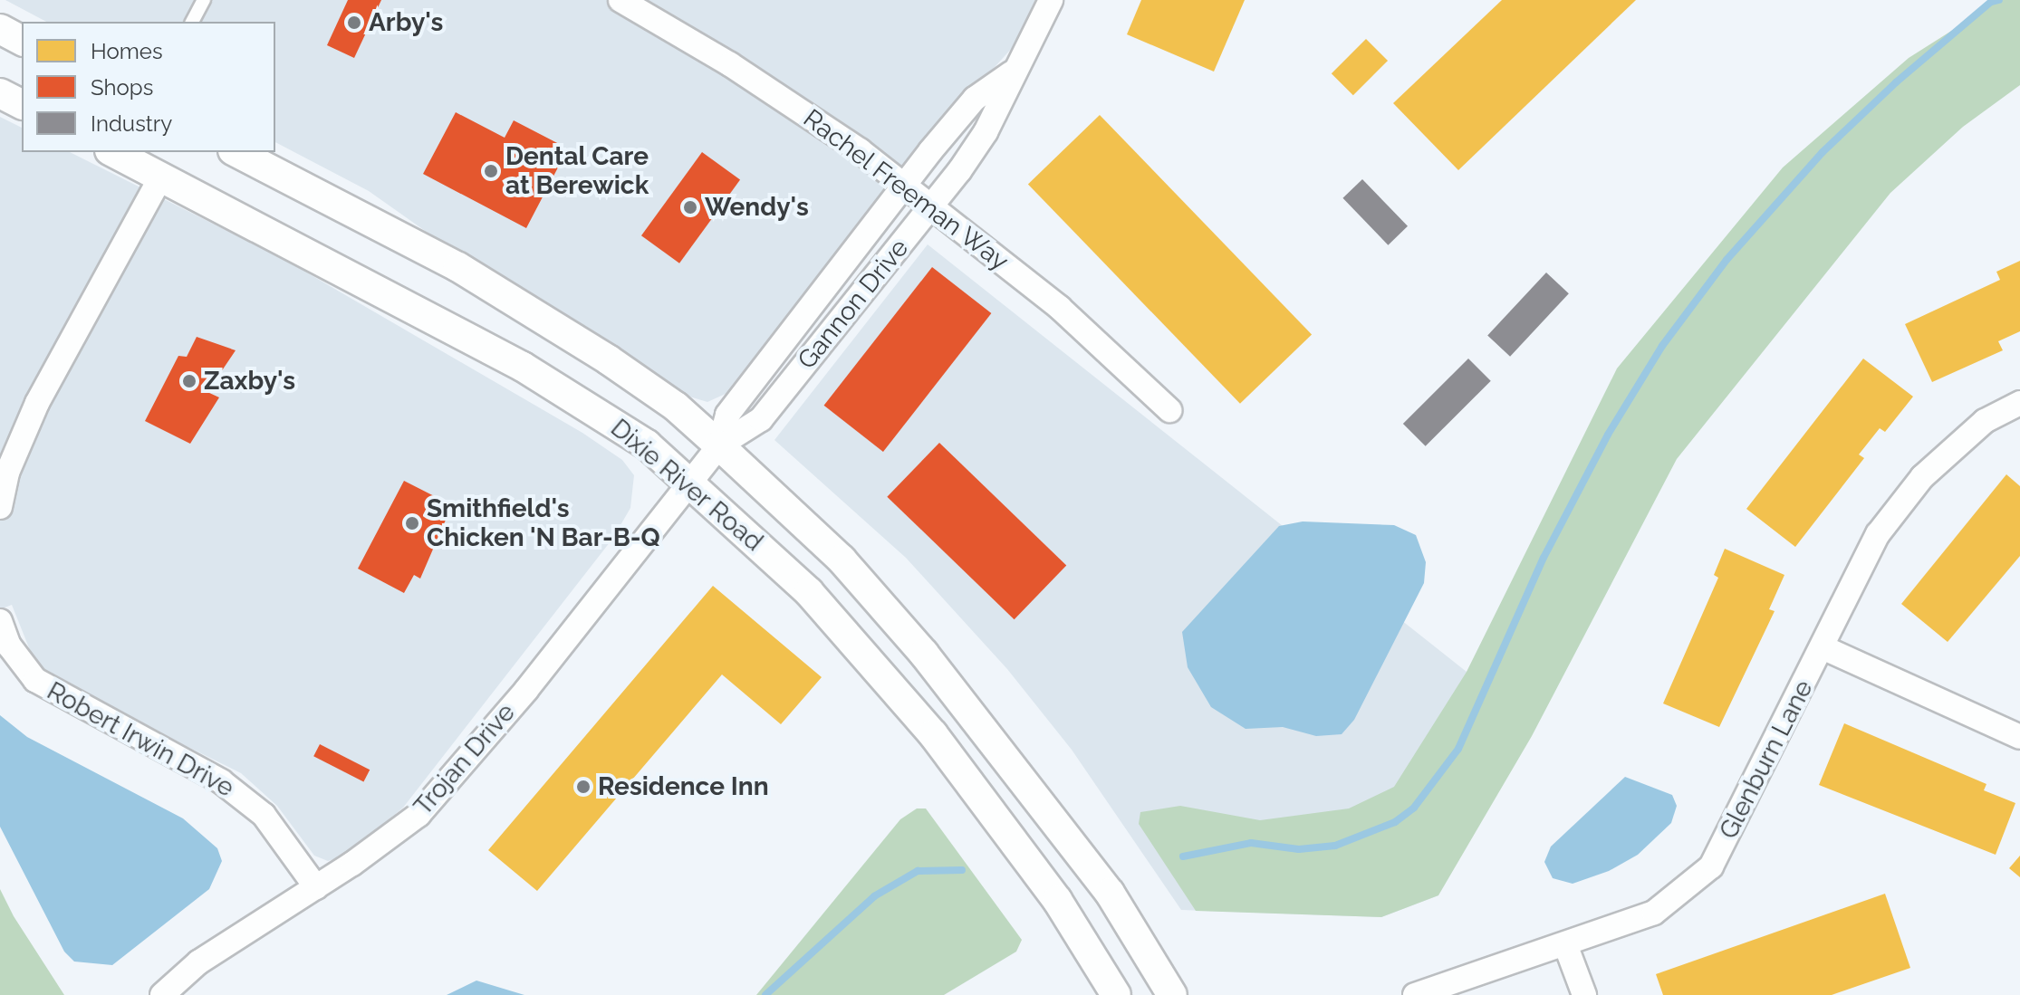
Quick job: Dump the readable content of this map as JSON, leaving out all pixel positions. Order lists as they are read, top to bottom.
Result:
{
  "streets": {
    "street": [
      "Rachel Freeman Way",
      "Gannon Drive",
      "Dixie River Road",
      "Robert Irwin Drive",
      "Trojan Drive",
      "Glenburn Lane"
    ]
  },
  "crossings": [
    ["Rachel Freeman Way", "Gannon Drive"],
    ["Gannon Drive", "Dixie River Road"],
    ["Gannon Drive", "Trojan Drive"],
    ["Dixie River Road", "Trojan Drive"],
    ["Robert Irwin Drive", "Trojan Drive"]
  ],
  "places": [
    "Arby's",
    "Dental Care at Berewick",
    "Wendy's",
    "Zaxby's",
    "Smithfield's Chicken 'N Bar-B-Q",
    "Residence Inn"
  ],
  "legend": ["Homes", "Shops", "Industry"]
}
